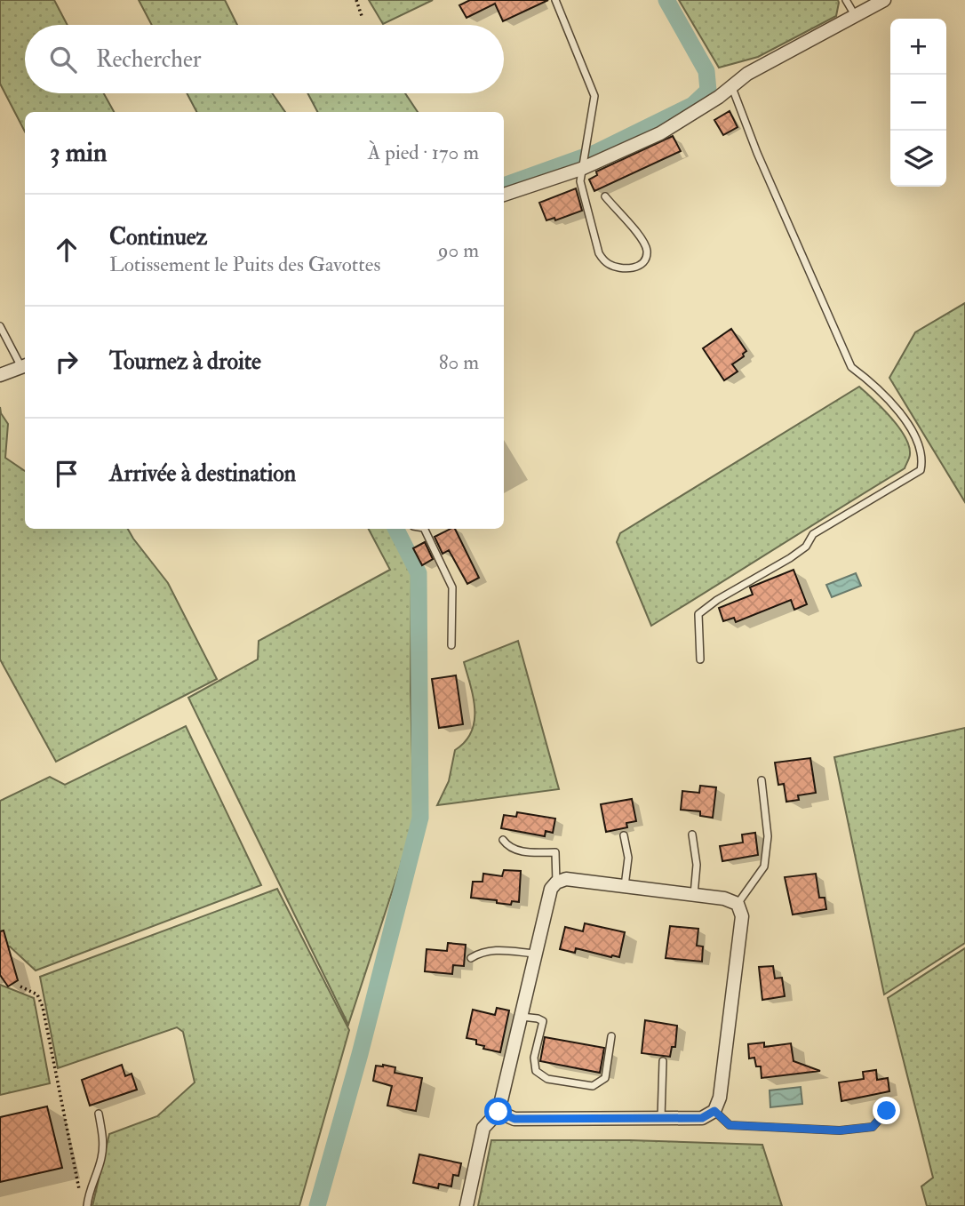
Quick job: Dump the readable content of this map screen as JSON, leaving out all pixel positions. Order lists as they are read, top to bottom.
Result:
{
  "page": {
    "map_buttons": ["+", "−"],
    "search": "Rechercher",
    "heading": ["3 min", "À pied · 170 m"],
    "list": [
      ["Continuez", "Lotissement le Puits des Gavottes", "90 m"],
      ["Tournez à droite", "80 m"],
      "Arrivée à destination"
    ]
  }
}
